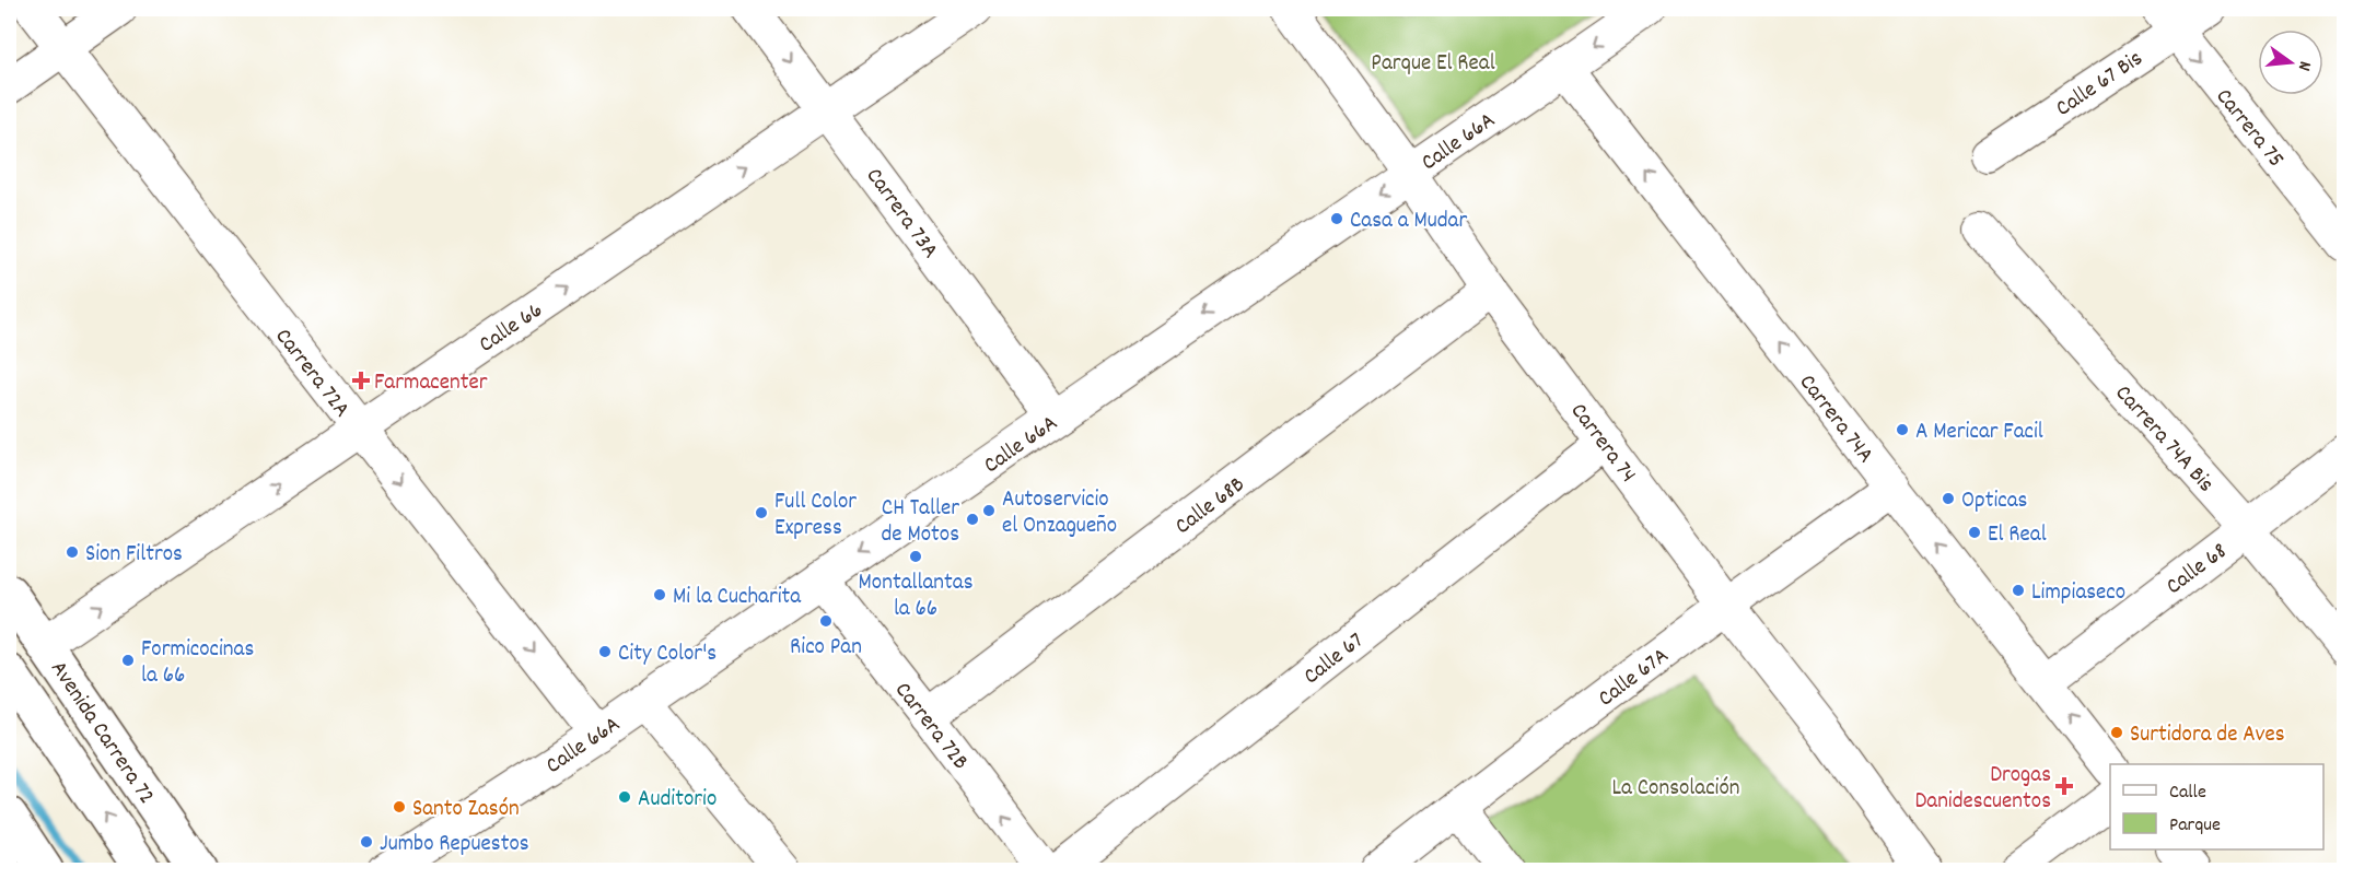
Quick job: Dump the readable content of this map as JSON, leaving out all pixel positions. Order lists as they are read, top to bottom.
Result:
{
  "streets": {
    "highway": ["Avenida Carrera 72"],
    "street": [
      "Calle 67 Bis",
      "Carrera 75",
      "Calle 66A",
      "Carrera 73A",
      "Calle 66",
      "Carrera 72A",
      "Carrera 74A",
      "Carrera 74A Bis",
      "Carrera 74",
      "Calle 68B",
      "Calle 68",
      "Calle 67",
      "Calle 67A",
      "Carrera 72B"
    ]
  },
  "crossings": [
    ["Calle 67 Bis", "Carrera 75"],
    ["Calle 66A", "Carrera 73A"],
    ["Calle 66A", "Carrera 72A"],
    ["Calle 66A", "Carrera 74A"],
    ["Calle 66A", "Carrera 74"],
    ["Calle 66A", "Carrera 72B"],
    ["Carrera 73A", "Calle 66"],
    ["Calle 66", "Carrera 72A"],
    ["Calle 66", "Avenida Carrera 72"],
    ["Carrera 74A", "Calle 68"],
    ["Carrera 74A", "Calle 67A"],
    ["Carrera 74A Bis", "Calle 68"],
    ["Carrera 74", "Calle 68B"],
    ["Carrera 74", "Calle 67"],
    ["Carrera 74", "Calle 67A"],
    ["Calle 68B", "Carrera 72B"]
  ],
  "one_way": [
    "Carrera 75",
    "Calle 66A",
    "Calle 66",
    "Carrera 72A",
    "Carrera 74A",
    "Carrera 72B"
  ],
  "parks": ["Parque El Real", "La Consolación"],
  "places": {
    "other": [
      "Casa a Mudar",
      "A Mericar Facil",
      "Opticas",
      "Autoservicio el Onzagueño",
      "Full Color Express",
      "CH Taller de Motos",
      "El Real",
      "Sion Filtros",
      "Montallantas la 66",
      "Limpiaseco",
      "Mi la Cucharita",
      "Rico Pan",
      "City Color's",
      "Formicocinas la 66",
      "Surtidora de Aves",
      "Auditorio",
      "Santo Zasón",
      "Jumbo Repuestos"
    ],
    "health": ["Farmacenter", "Drogas Danidescuentos"]
  },
  "legend": ["Calle", "Parque"],
  "north": "right"
}
